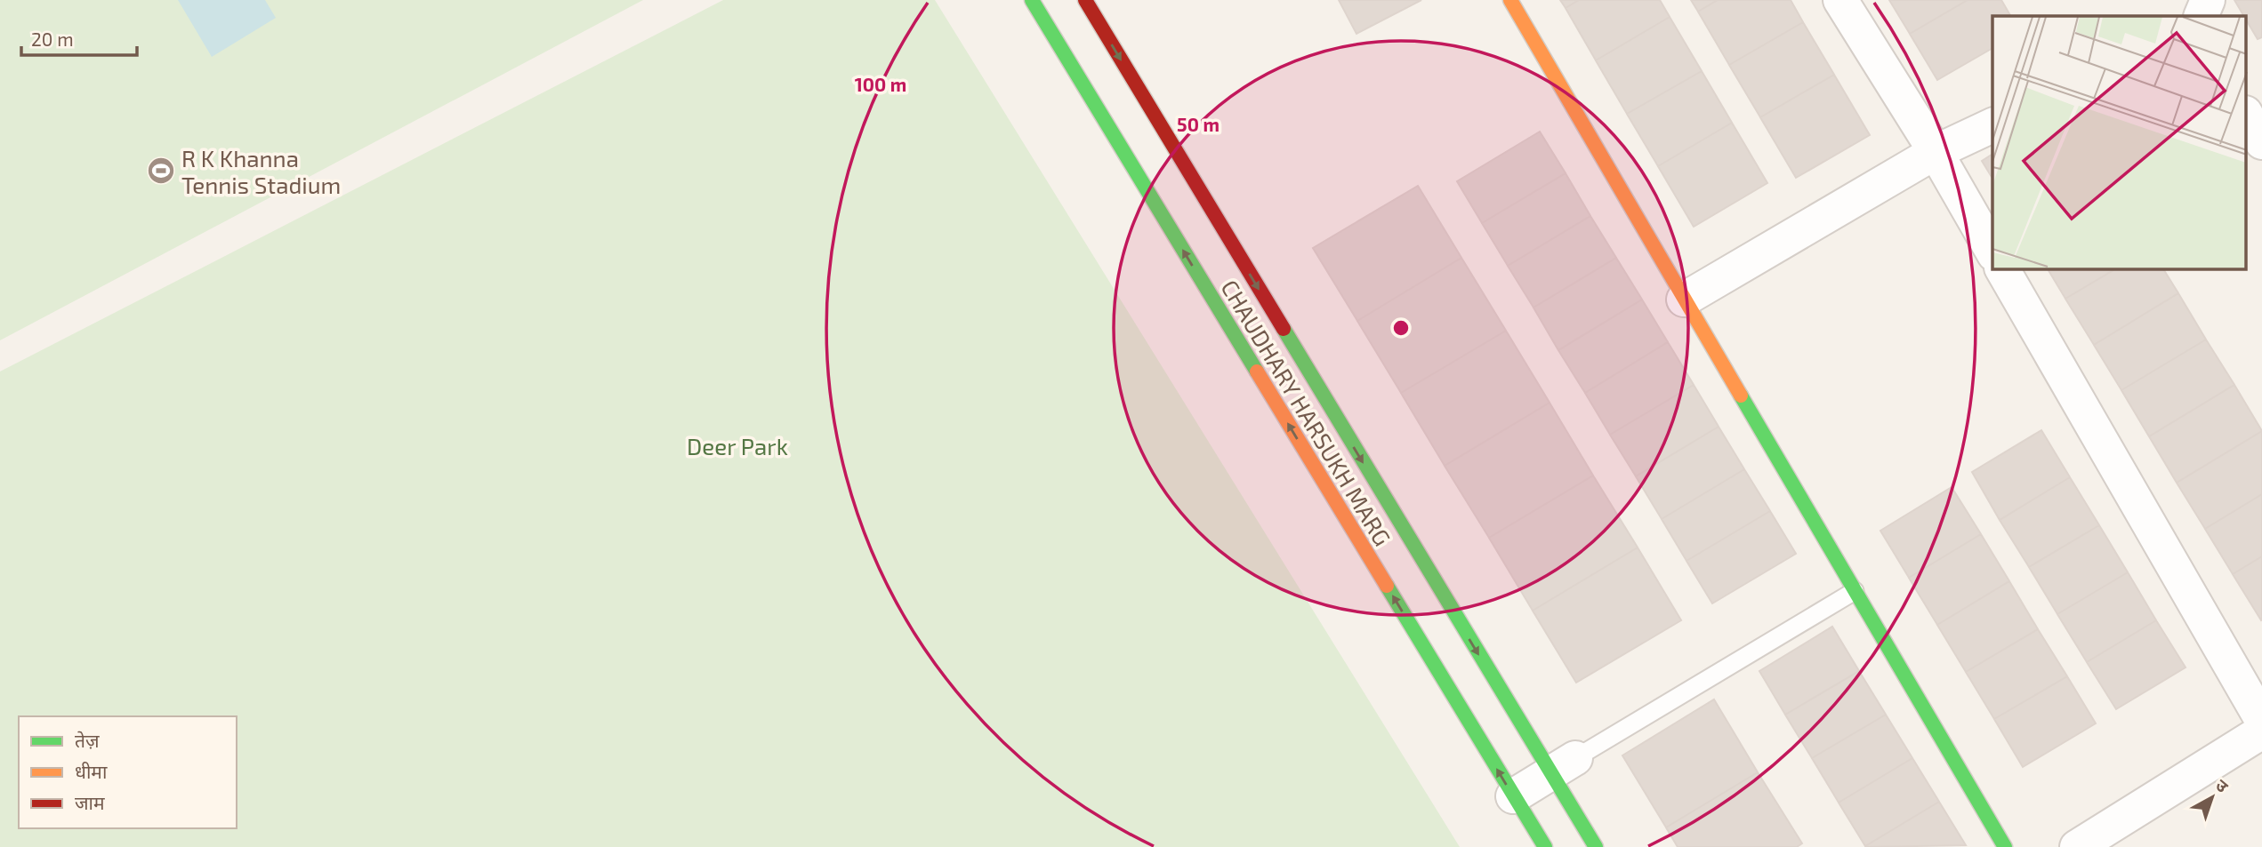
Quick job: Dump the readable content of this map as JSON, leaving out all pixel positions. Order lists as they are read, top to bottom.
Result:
{
  "streets": {
    "street": ["CHAUDHARY HARSUKH MARG"]
  },
  "parks": ["Deer Park"],
  "places": {
    "sports": ["R K Khanna Tennis Stadium"]
  },
  "legend": ["तेज़", "धीमा", "जाम"],
  "scale_bar": "20 m",
  "north": "top right",
  "rings": ["100 m", "50 m"]
}
